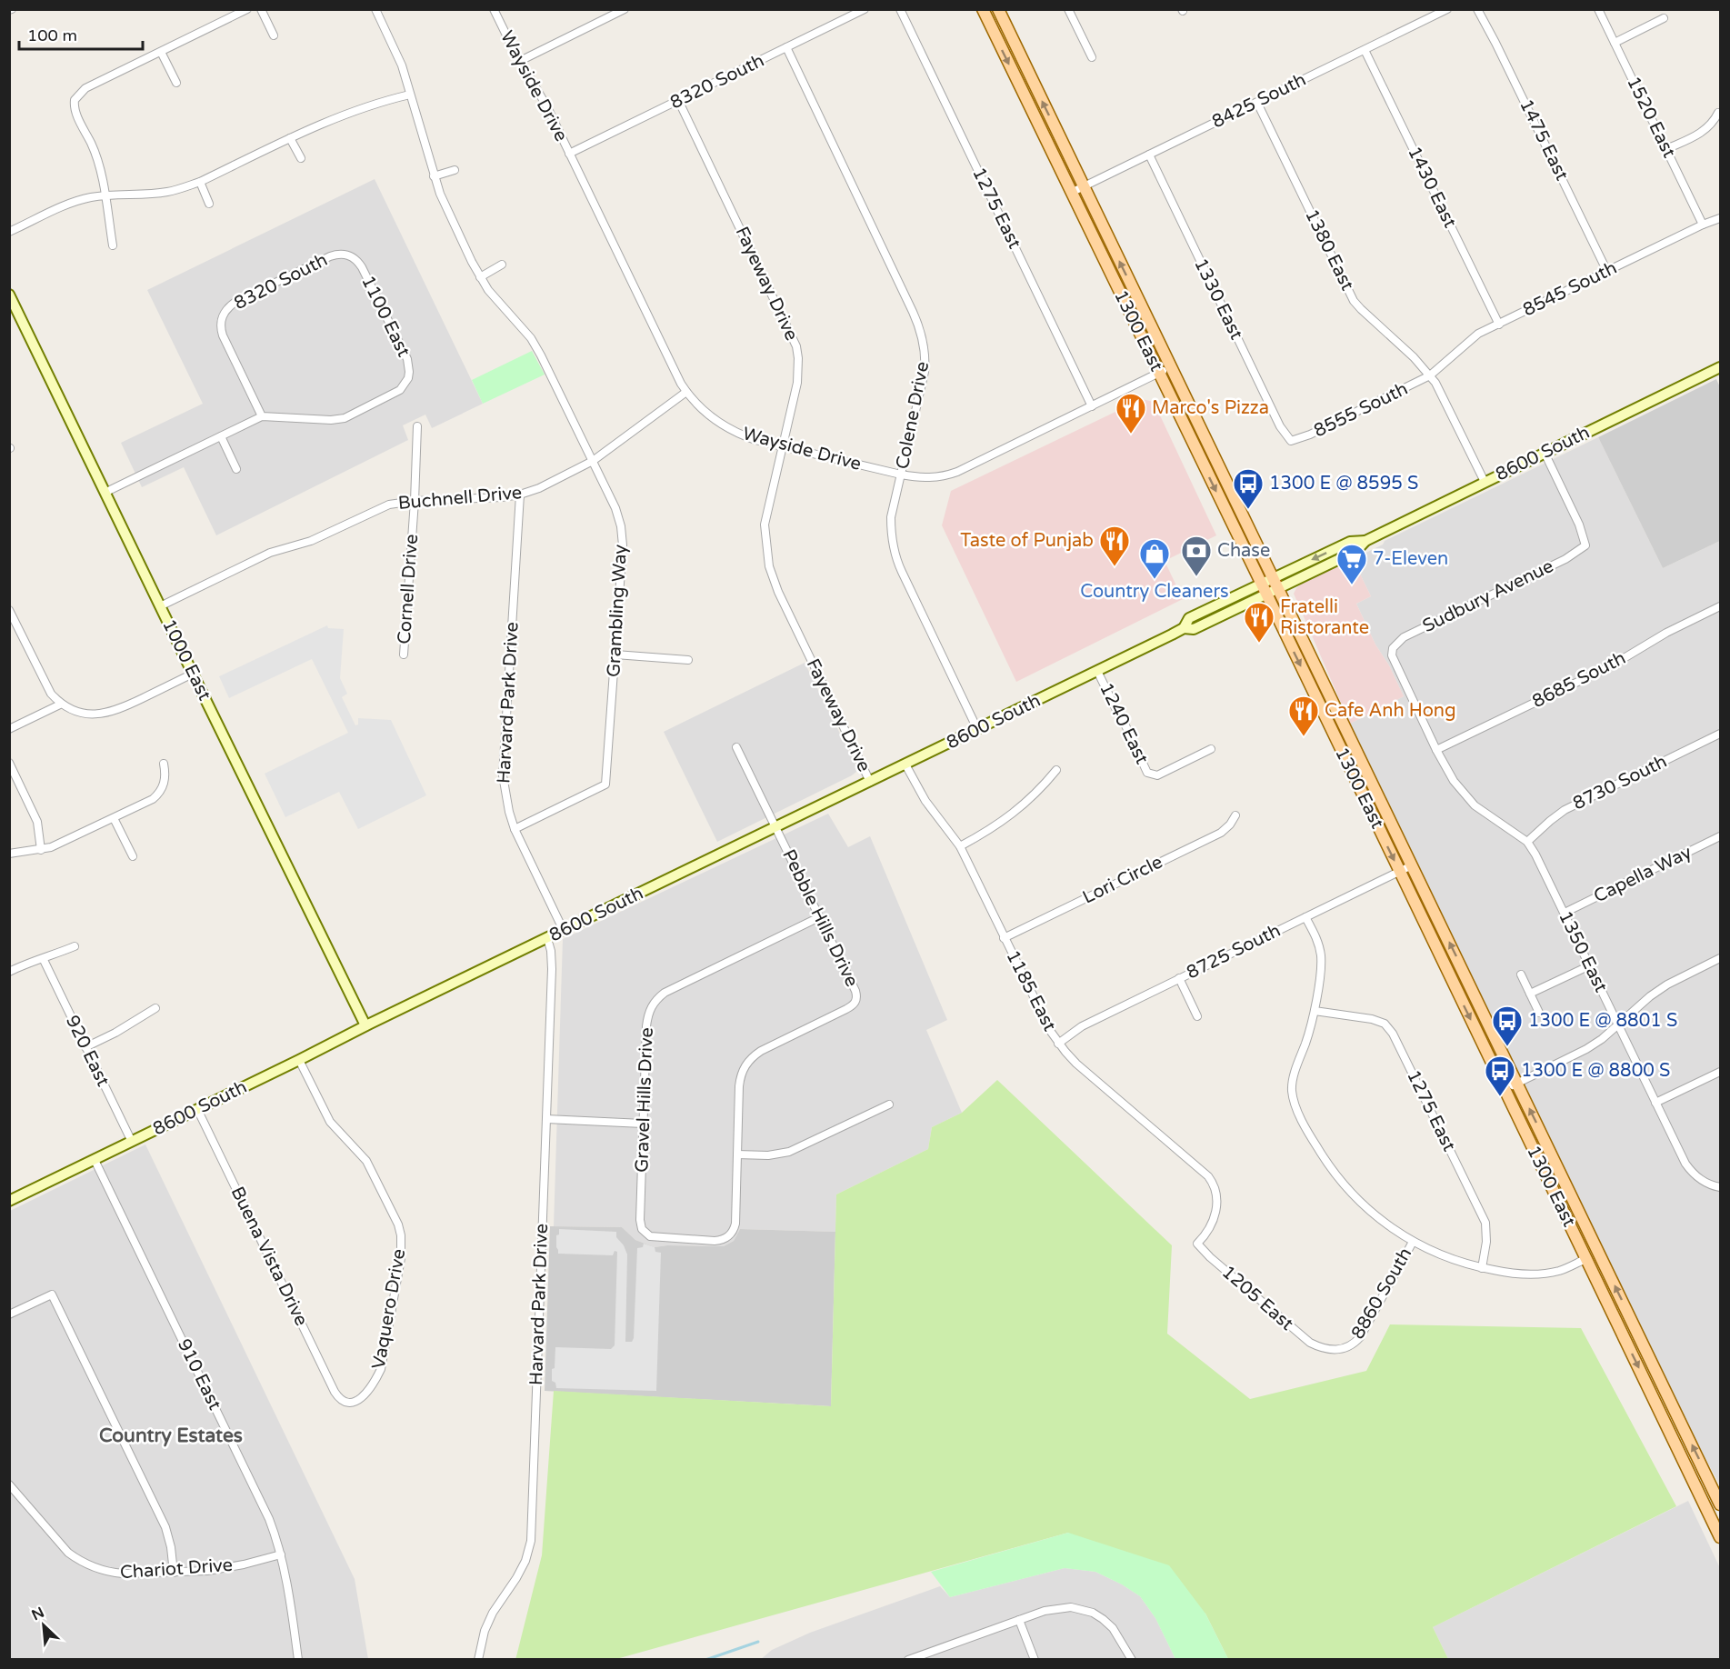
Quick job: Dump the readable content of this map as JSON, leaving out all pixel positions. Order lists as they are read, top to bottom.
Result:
{
  "streets": {
    "main road": ["1300 East", "8600 South", "1000 East"],
    "street": [
      "8320 South",
      "Wayside Drive",
      "8425 South",
      "1520 East",
      "1475 East",
      "1430 East",
      "1275 East",
      "1380 East",
      "Fayeway Drive",
      "8545 South",
      "1330 East",
      "1100 East",
      "8555 South",
      "Colene Drive",
      "Buchnell Drive",
      "Cornell Drive",
      "Sudbury Avenue",
      "Grambling Way",
      "8685 South",
      "Harvard Park Drive",
      "1240 East",
      "8730 South",
      "Capella Way",
      "Lori Circle",
      "Pebble Hills Drive",
      "8725 South",
      "1350 East",
      "1185 East",
      "920 East",
      "Gravel Hills Drive",
      "Buena Vista Drive",
      "8860 South",
      "1205 East",
      "Vaquero Drive",
      "910 East",
      "Chariot Drive"
    ]
  },
  "crossings": [
    ["8320 South", "Wayside Drive"],
    ["8320 South", "Fayeway Drive"],
    ["8320 South", "1100 East"],
    ["8320 South", "Colene Drive"],
    ["Wayside Drive", "1275 East"],
    ["Wayside Drive", "Fayeway Drive"],
    ["Wayside Drive", "1300 East"],
    ["Wayside Drive", "Colene Drive"],
    ["Wayside Drive", "Buchnell Drive"],
    ["8425 South", "1430 East"],
    ["8425 South", "1380 East"],
    ["8425 South", "1330 East"],
    ["8425 South", "1300 East"],
    ["1520 East", "8545 South"],
    ["1475 East", "8545 South"],
    ["1430 East", "8545 South"],
    ["1380 East", "8545 South"],
    ["1380 East", "8555 South"],
    ["1380 East", "8600 South"],
    ["Fayeway Drive", "8600 South"],
    ["8545 South", "8555 South"],
    ["1330 East", "8555 South"],
    ["1300 East", "8600 South"],
    ["1300 East", "8725 South"],
    ["Colene Drive", "8600 South"],
    ["8600 South", "Sudbury Avenue"],
    ["8600 South", "1000 East"],
    ["8600 South", "Harvard Park Drive"],
    ["8600 South", "1240 East"],
    ["8600 South", "Pebble Hills Drive"],
    ["8600 South", "1185 East"],
    ["8600 South", "920 East"],
    ["8600 South", "Buena Vista Drive"],
    ["8600 South", "Vaquero Drive"],
    ["8600 South", "910 East"],
    ["Buchnell Drive", "Cornell Drive"],
    ["Buchnell Drive", "Grambling Way"],
    ["Buchnell Drive", "1000 East"],
    ["Buchnell Drive", "Harvard Park Drive"],
    ["Sudbury Avenue", "8685 South"],
    ["Grambling Way", "Harvard Park Drive"],
    ["8730 South", "1350 East"],
    ["Capella Way", "1350 East"],
    ["Lori Circle", "1185 East"],
    ["Pebble Hills Drive", "Gravel Hills Drive"],
    ["8725 South", "1185 East"],
    ["1185 East", "1205 East"],
    ["Buena Vista Drive", "Vaquero Drive"],
    ["8860 South", "1205 East"],
    ["910 East", "Chariot Drive"]
  ],
  "districts": ["Country Estates"],
  "places": {
    "restaurant": [
      "Marco's Pizza",
      "Taste of Punjab",
      "Fratelli Ristorante",
      "Cafe Anh Hong"
    ],
    "bus stop": ["1300 E @ 8595 S", "1300 E @ 8801 S", "1300 E @ 8800 S"],
    "bank": ["Chase"],
    "shop": ["Country Cleaners"],
    "supermarket": ["7-Eleven"]
  },
  "scale_bar": "100 m",
  "north": "top left"
}
